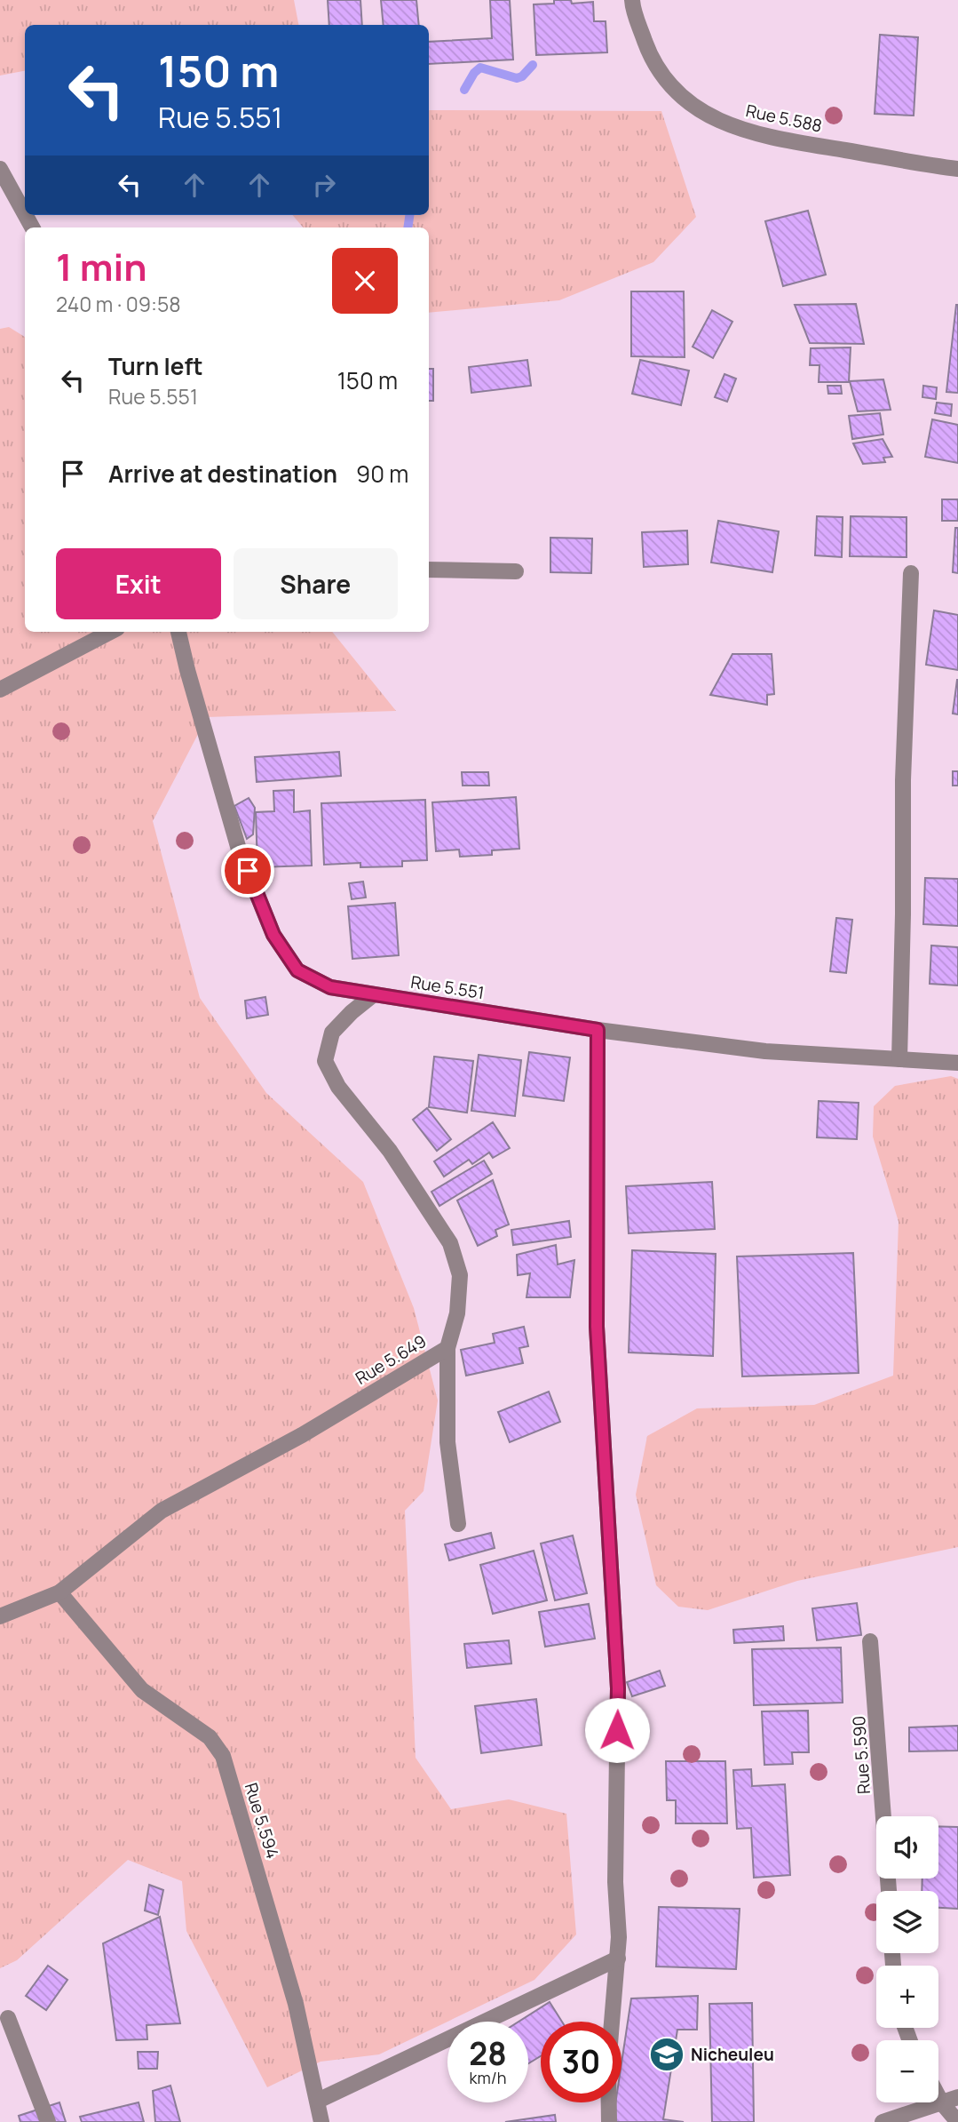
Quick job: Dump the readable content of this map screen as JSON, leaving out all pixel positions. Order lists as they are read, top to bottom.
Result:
{
  "streets": {
    "street": [
      "Rue 5.588",
      "Rue 5.551",
      "Rue 5.649",
      "Rue 5.590",
      "Rue 5.594"
    ]
  },
  "crossings": [
    ["Rue 5.551", "Rue 5.649"],
    ["Rue 5.649", "Rue 5.594"]
  ],
  "places": {
    "school or university": ["Nicheuleu"]
  },
  "page": {
    "turn": ["150 m", "Rue 5.551"],
    "heading": ["1 min", "240 m · 09:58"],
    "list": [
      {
        "name": "Turn left",
        "note": "Rue 5.551",
        "value": "150 m"
      },
      {
        "name": "Arrive at destination",
        "value": "90 m"
      }
    ],
    "buttons": ["Exit", "Share"],
    "map_buttons": ["+", "−"],
    "speed": "28 km/h",
    "limit": "30"
  }
}
